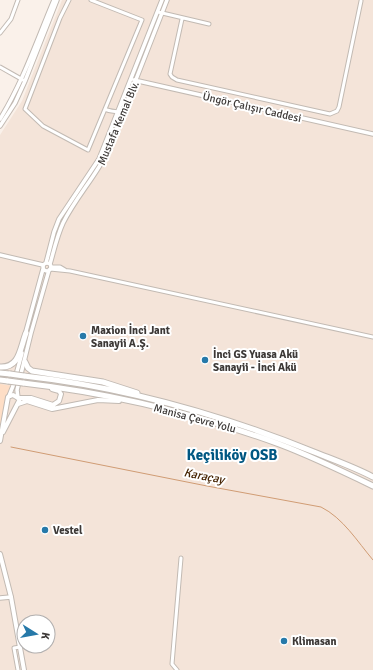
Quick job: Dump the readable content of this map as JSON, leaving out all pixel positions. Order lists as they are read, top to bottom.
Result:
{
  "streets": {
    "highway": ["Manisa Çevre Yolu"],
    "street": ["Üngör Çalışır Caddesi", "Mustafa Kemal Blv."]
  },
  "crossings": [
    ["Üngör Çalışır Caddesi", "Mustafa Kemal Blv."]
  ],
  "districts": ["Keçiliköy OSB"],
  "water": ["Karaçay"],
  "places": [
    "Maxion İnci Jant Sanayii A.Ş.",
    "İnci GS Yuasa Akü Sanayii - İnci Akü",
    "Vestel",
    "Klimasan"
  ],
  "north": "right"
}
